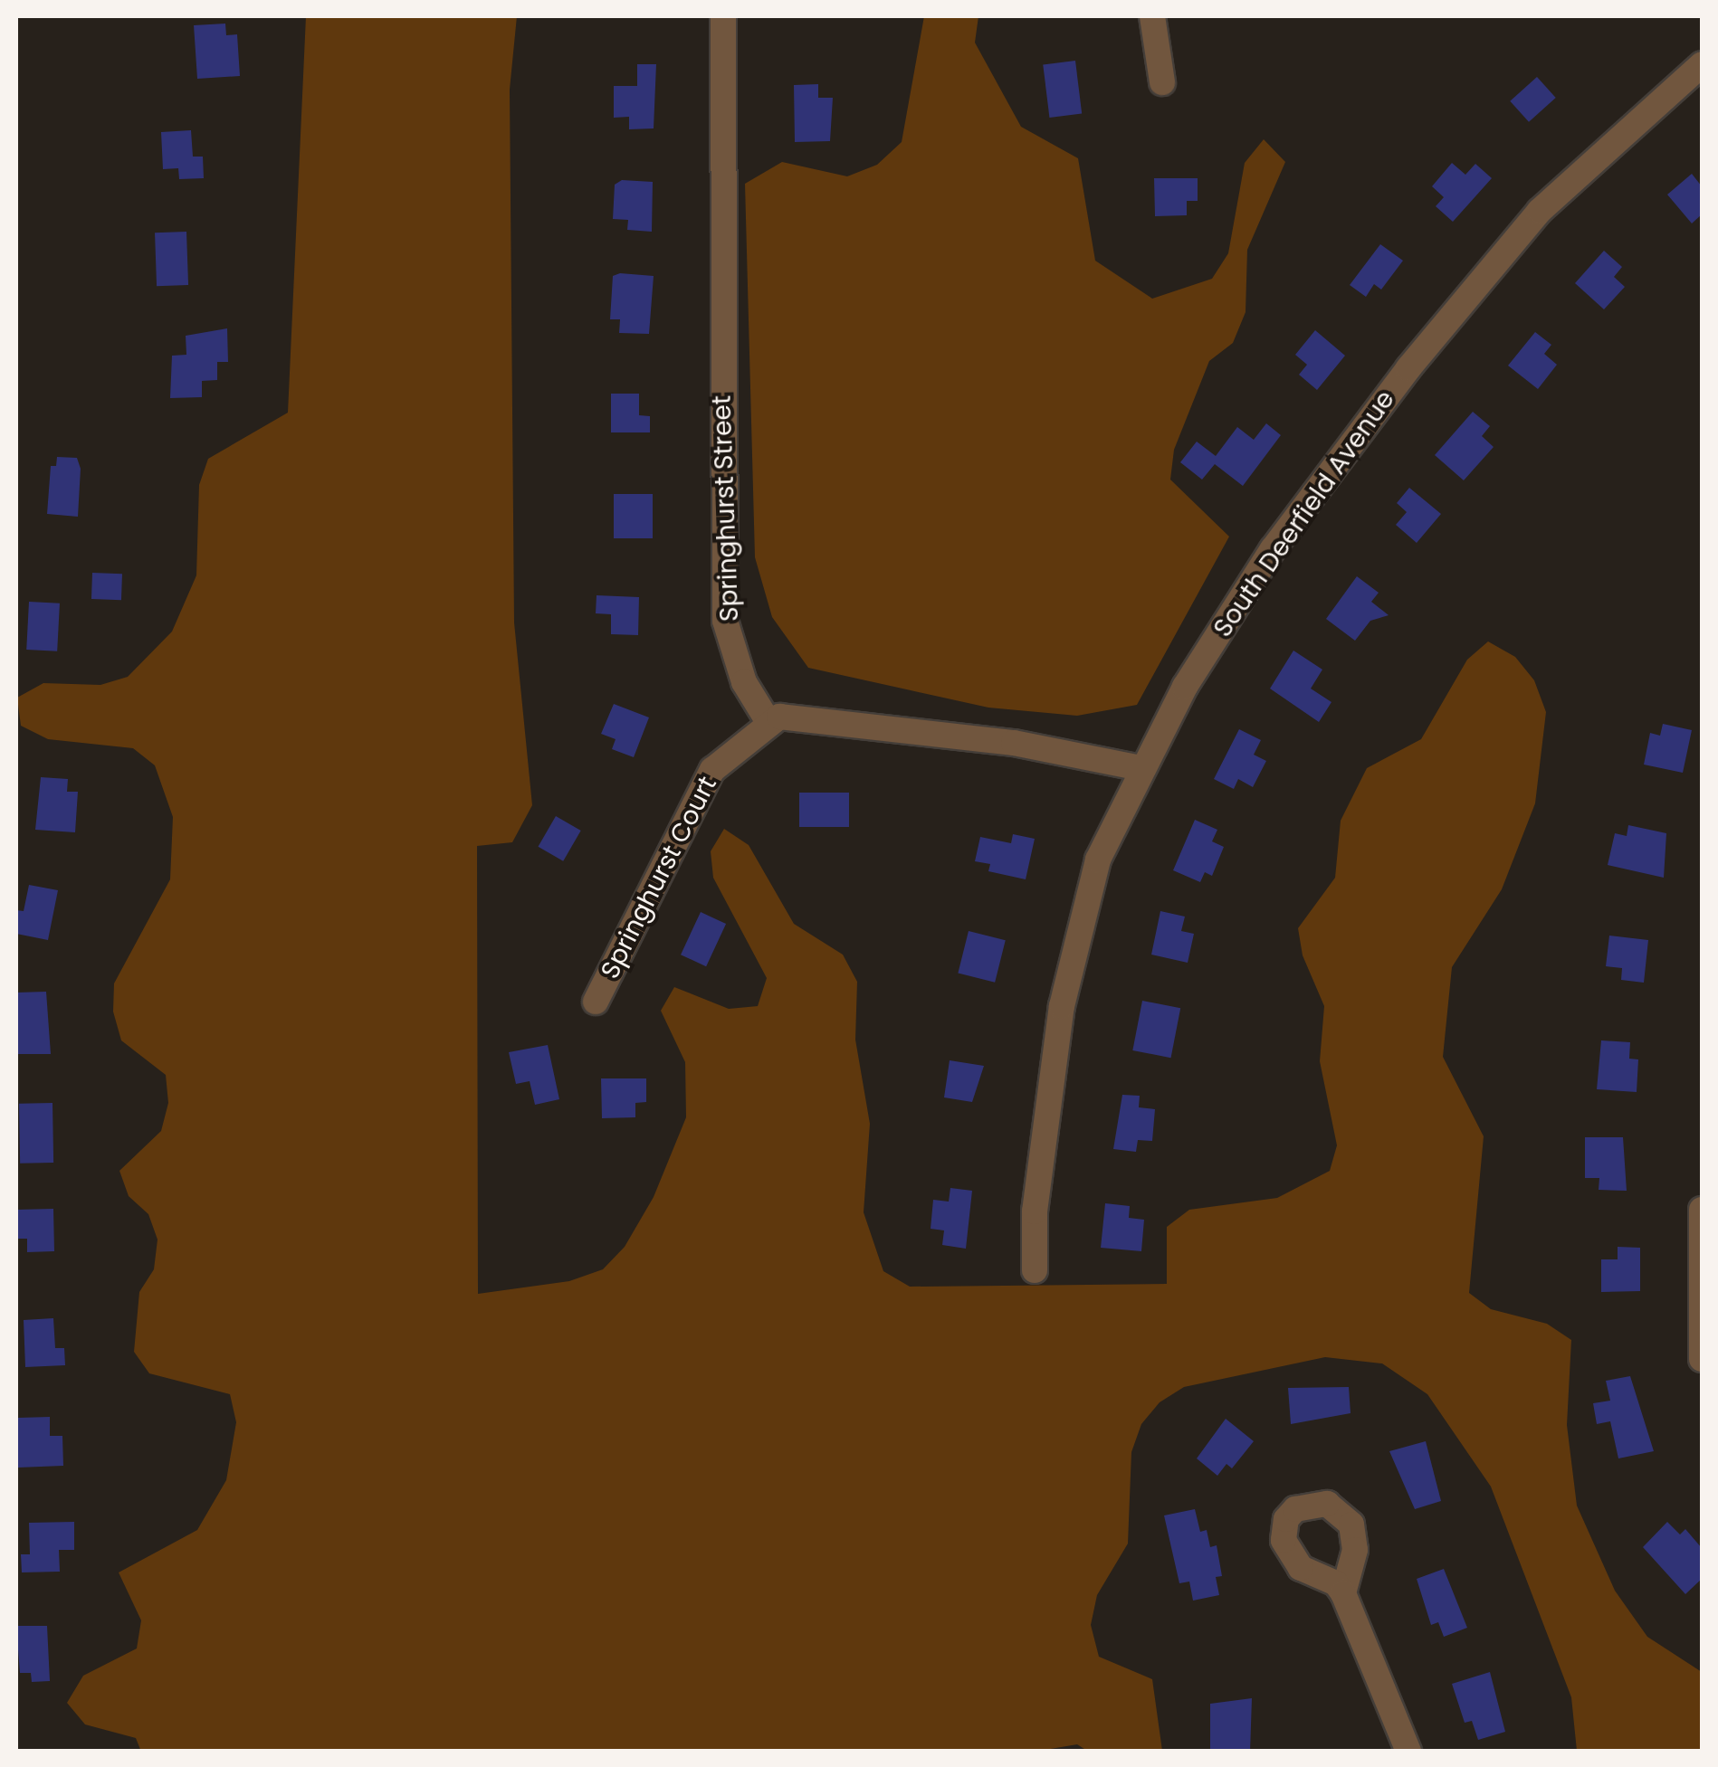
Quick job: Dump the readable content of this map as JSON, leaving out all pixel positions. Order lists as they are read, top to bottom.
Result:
{
  "streets": {
    "street": ["Springhurst Street", "South Deerfield Avenue", "Springhurst Court"]
  },
  "crossings": [
    ["Springhurst Street", "Springhurst Court"]
  ]
}
